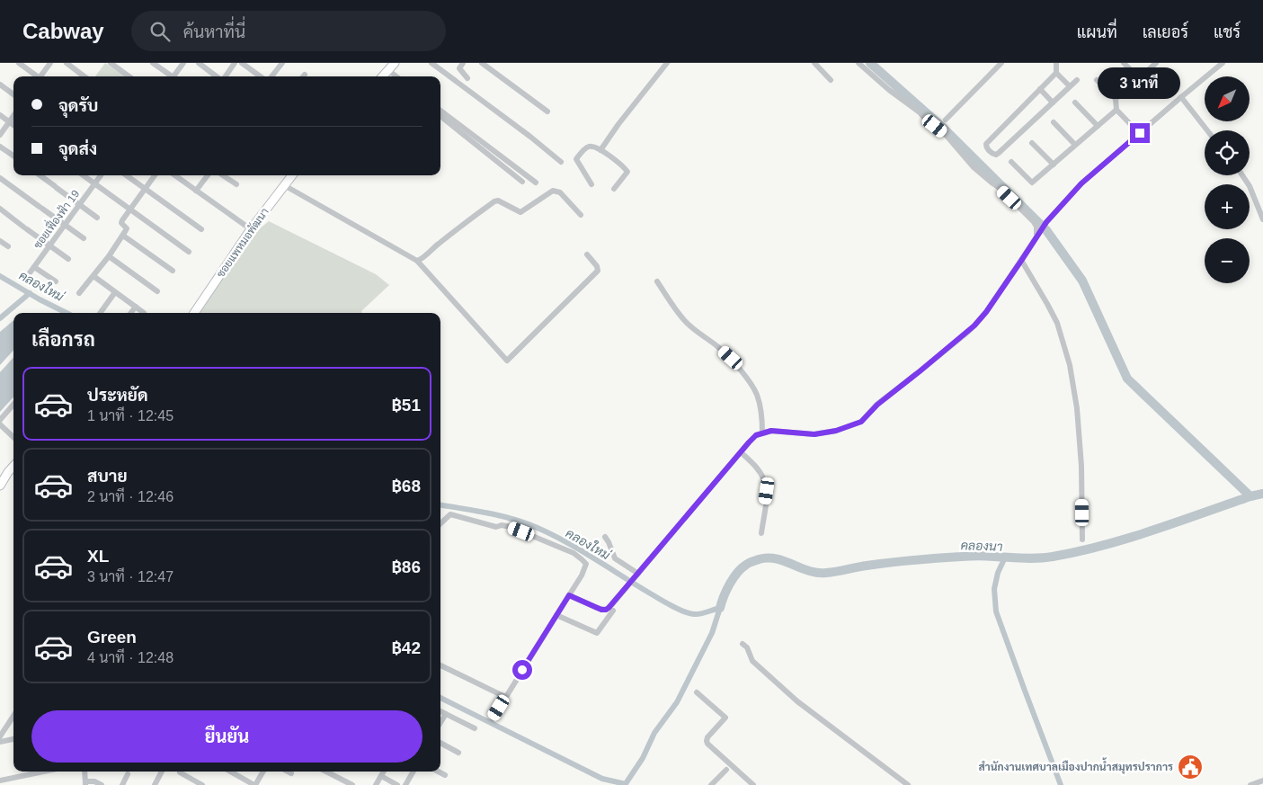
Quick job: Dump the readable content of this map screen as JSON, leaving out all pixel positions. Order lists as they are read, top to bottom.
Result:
{
  "streets": {
    "street": ["ซอยเฟื่องฟ้า 19", "ซอยแพหมอพัฒนา"]
  },
  "water": ["คลองใหม่", "คลองนา"],
  "places": {
    "public building": ["สำนักงานเทศบาลเมืองปากน้ำสมุทรปราการ"]
  },
  "north": "bottom left",
  "page": {
    "header": "Cabway",
    "search": "ค้นหาที่นี่",
    "nav": ["แผนที่", "เลเยอร์", "แชร์"],
    "bubble": "3 นาที",
    "map_buttons": ["+", "−"],
    "banner": ["จุดรับ", "จุดส่ง"],
    "heading": "เลือกรถ",
    "list": [
      {
        "name": "ประหยัด",
        "note": "1 นาที · 12:45",
        "value": "฿51"
      },
      {
        "name": "สบาย",
        "note": "2 นาที · 12:46",
        "value": "฿68"
      },
      {
        "name": "XL",
        "note": "3 นาที · 12:47",
        "value": "฿86"
      },
      {
        "name": "Green",
        "note": "4 นาที · 12:48",
        "value": "฿42"
      }
    ],
    "buttons": "ยืนยัน"
  }
}
